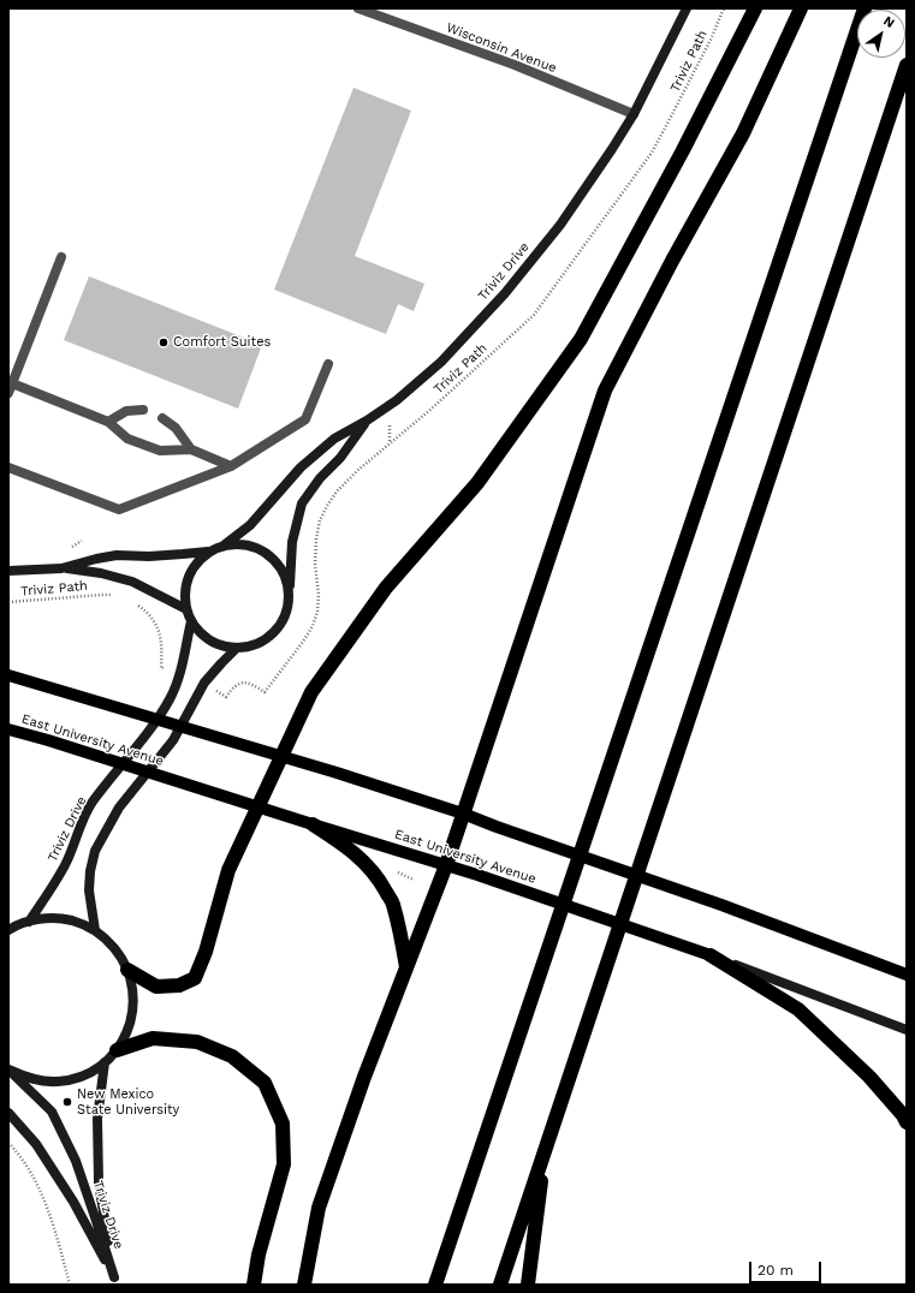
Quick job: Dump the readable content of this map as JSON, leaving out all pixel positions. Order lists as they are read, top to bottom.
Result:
{
  "streets": {
    "main road": ["East University Avenue"],
    "street": ["Wisconsin Avenue", "Triviz Drive"],
    "path": ["Triviz Path"]
  },
  "crossings": [
    ["Wisconsin Avenue", "Triviz Drive"]
  ],
  "places": ["Comfort Suites", "New Mexico State University"],
  "scale_bar": "20 m",
  "north": "top right"
}
